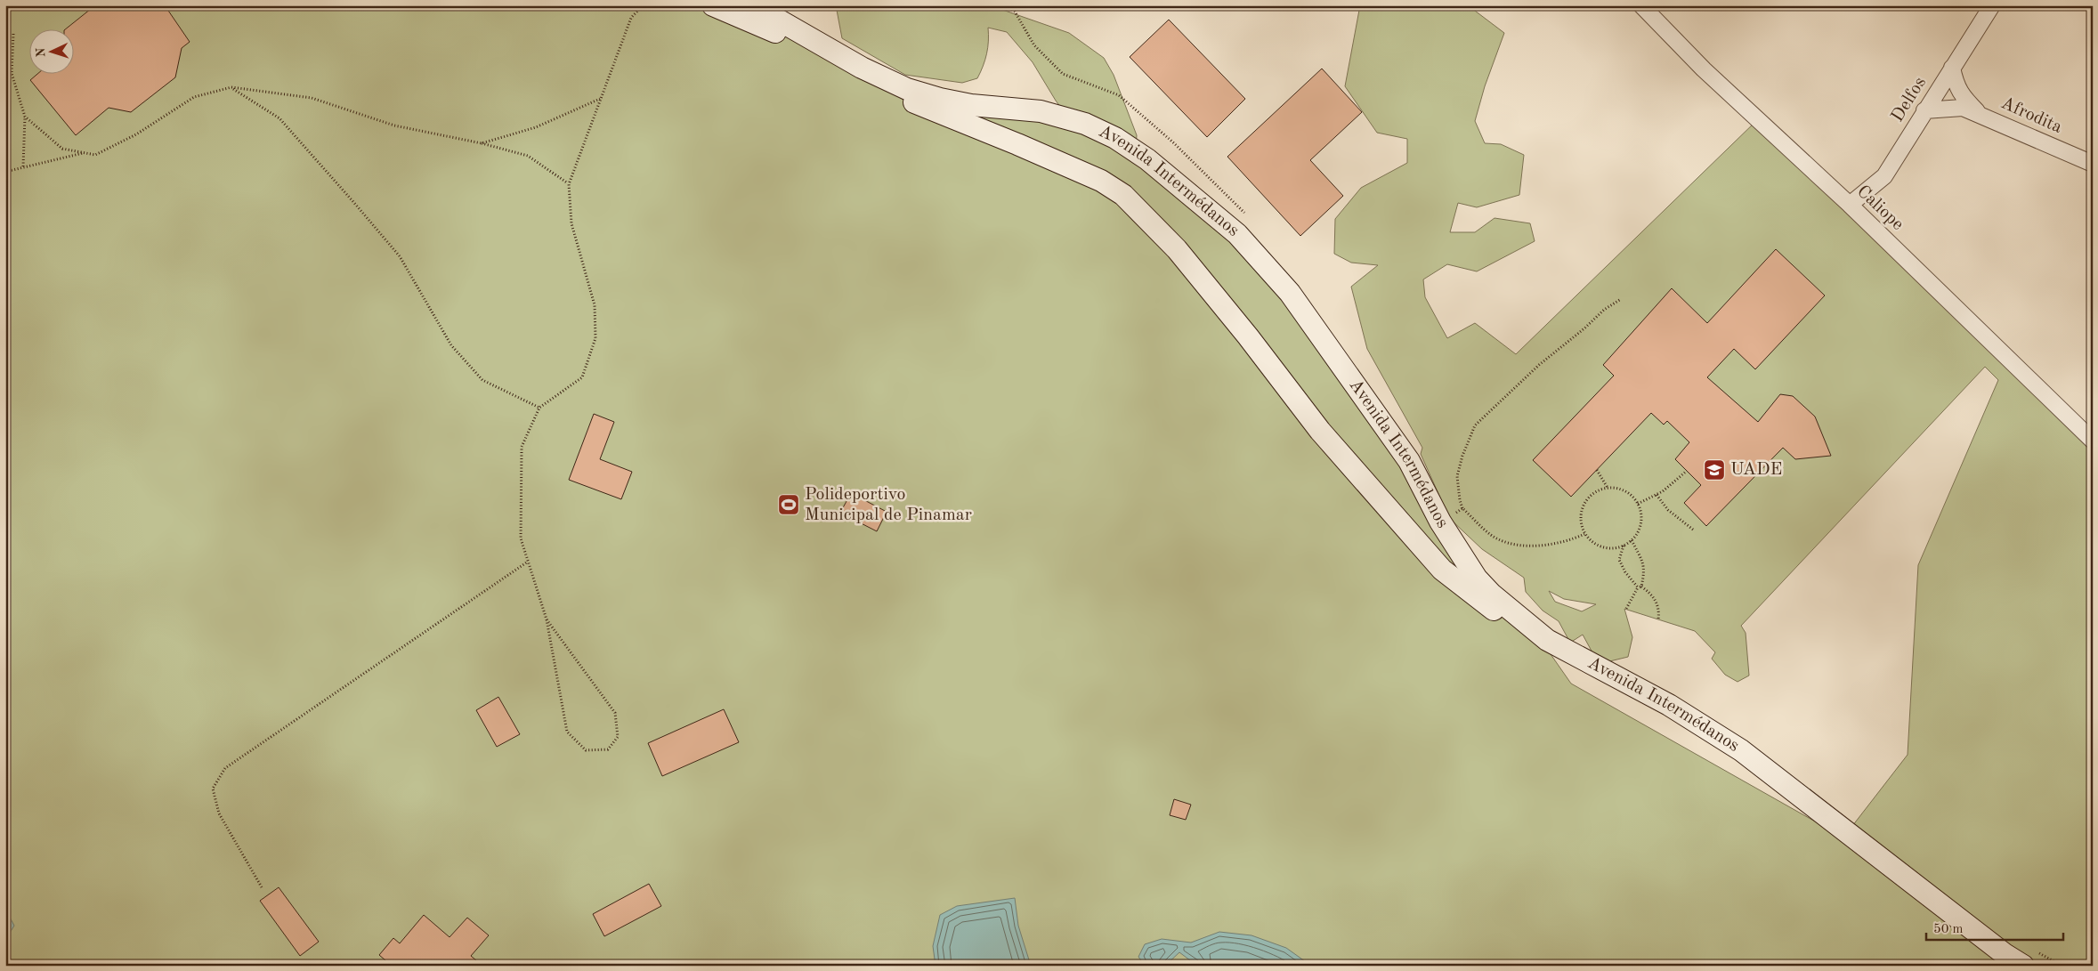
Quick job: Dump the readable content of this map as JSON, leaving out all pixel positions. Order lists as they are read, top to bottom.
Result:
{
  "streets": {
    "main road": ["Avenida Intermédanos"],
    "street": ["Delfos", "Afrodita", "Caliope"]
  },
  "crossings": [
    ["Delfos", "Afrodita"],
    ["Delfos", "Caliope"]
  ],
  "places": {
    "school or university": ["UADE"],
    "sports": ["Polideportivo Municipal de Pinamar"]
  },
  "scale_bar": "50 m",
  "north": "left"
}
